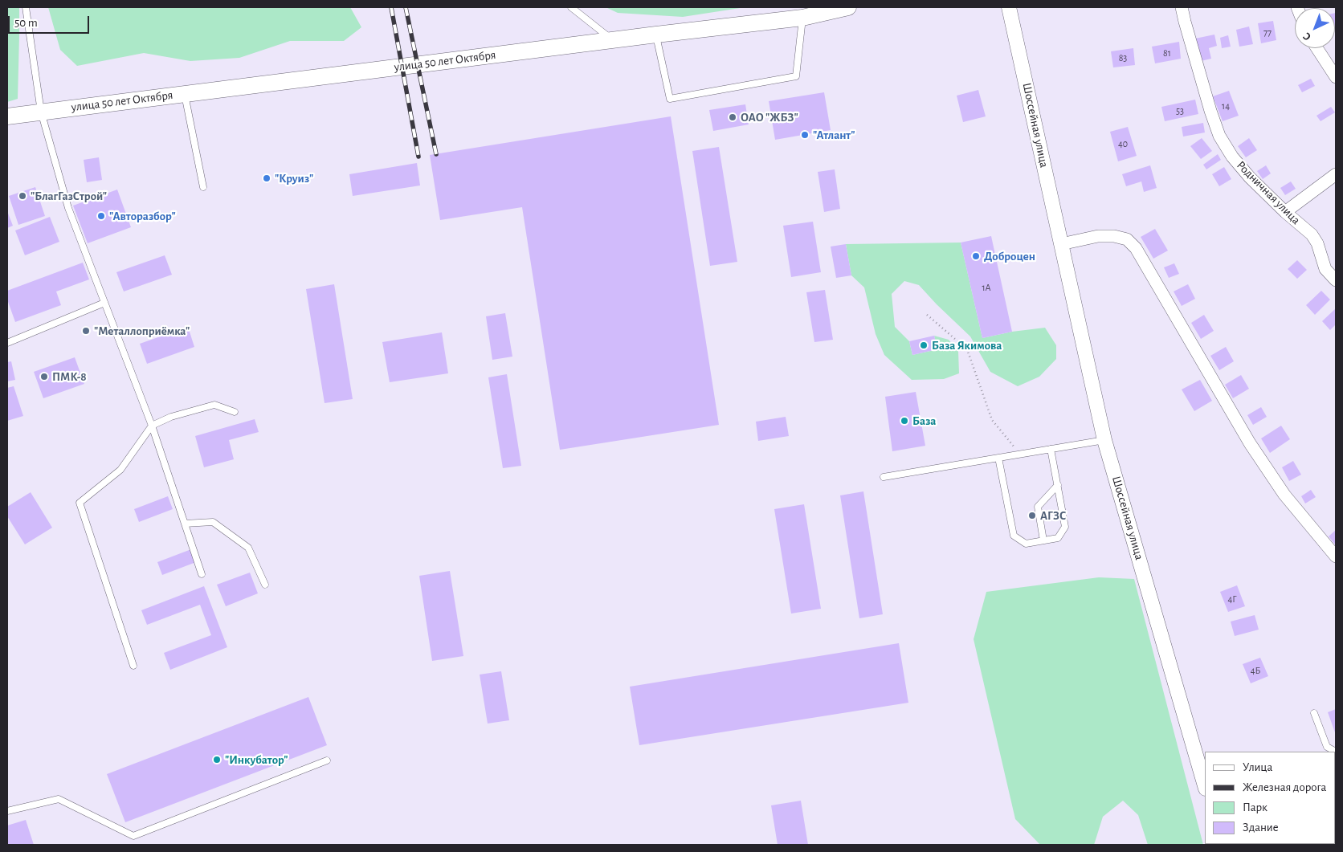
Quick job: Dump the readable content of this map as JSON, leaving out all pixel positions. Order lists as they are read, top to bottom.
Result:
{
  "streets": {
    "main road": ["улица 50 лет Октября"],
    "street": ["Шоссейная улица", "Родничная улица"]
  },
  "places": [
    "ОАО \"ЖБЗ\"",
    "\"Атлант\"",
    "\"Круиз\"",
    "\"БлагГазСтрой\"",
    "\"Авторазбор\"",
    "Доброцен",
    "\"Металлоприёмка\"",
    "База Якимова",
    "ПМК-8",
    "База",
    "АГЗС",
    "\"Инкубатор\""
  ],
  "house_numbers": [
    "77",
    "81",
    "83",
    "14",
    "53",
    "40",
    "1А",
    "4Г",
    "4Б"
  ],
  "legend": [
    "Улица",
    "Железная дорога",
    "Парк",
    "Здание"
  ],
  "scale_bar": "50 m",
  "north": "bottom left"
}
